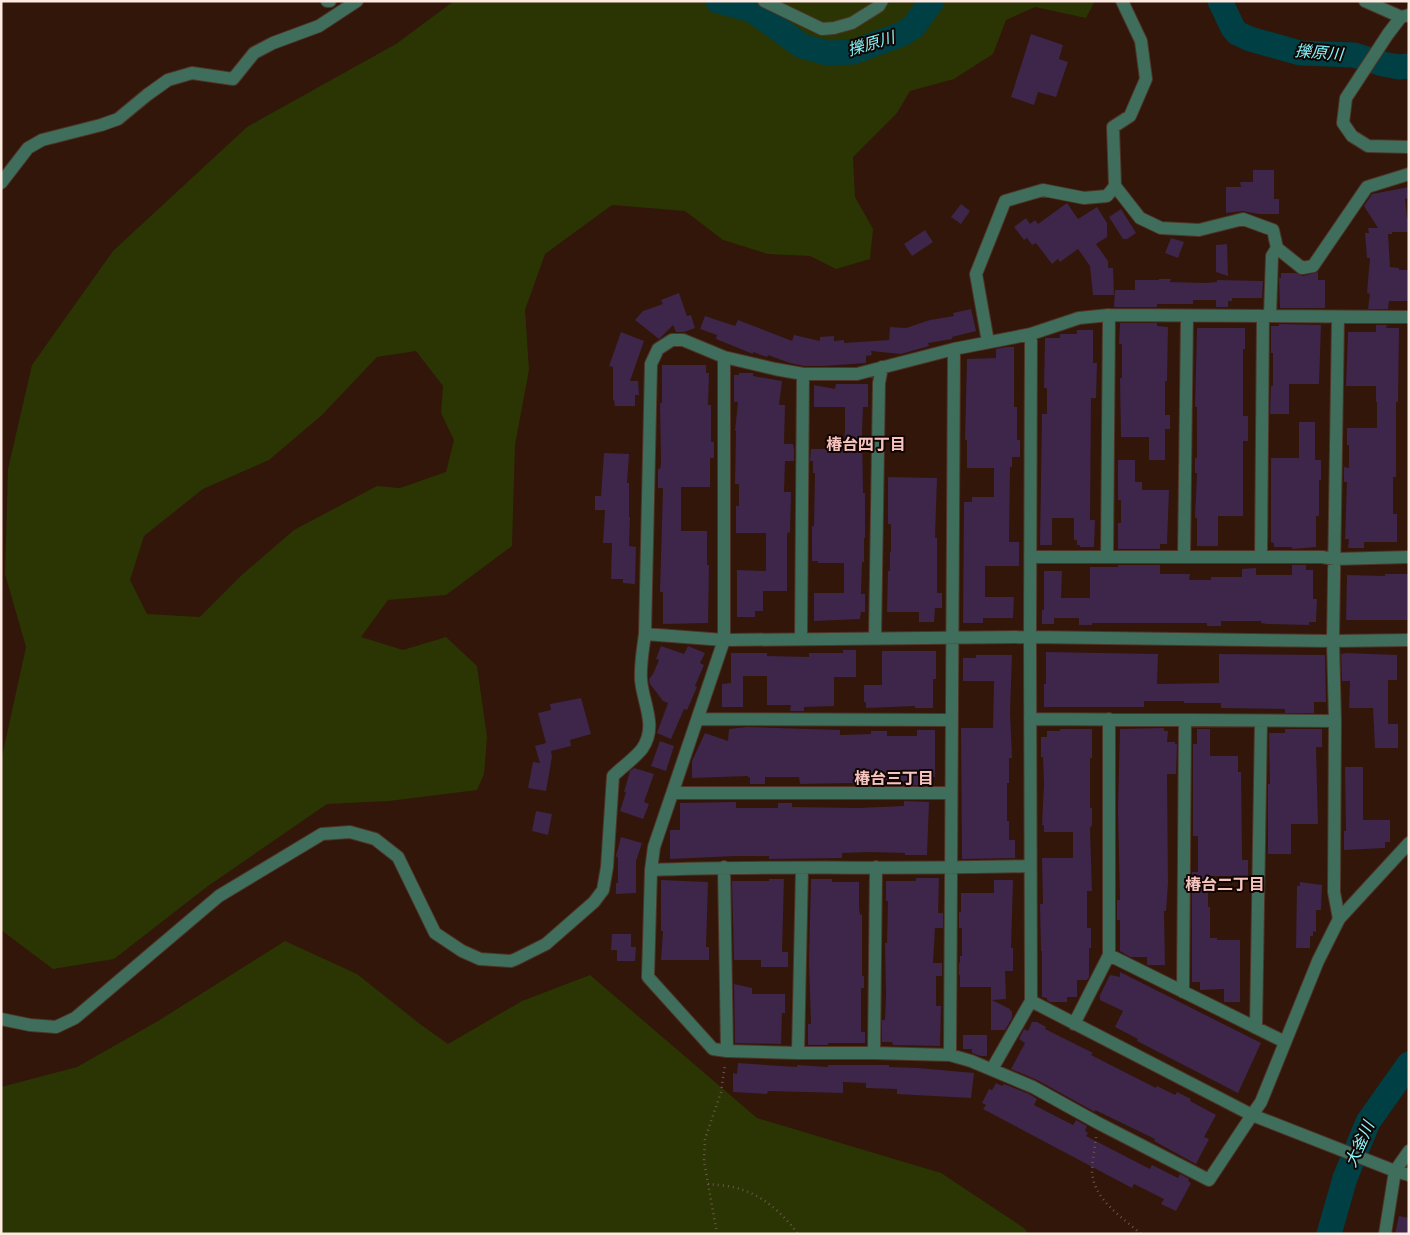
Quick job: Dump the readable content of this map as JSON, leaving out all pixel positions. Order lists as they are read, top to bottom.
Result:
{
  "districts": ["椿台四丁目", "椿台三丁目", "椿台二丁目"],
  "water": ["擽原川", "大釜川"]
}
